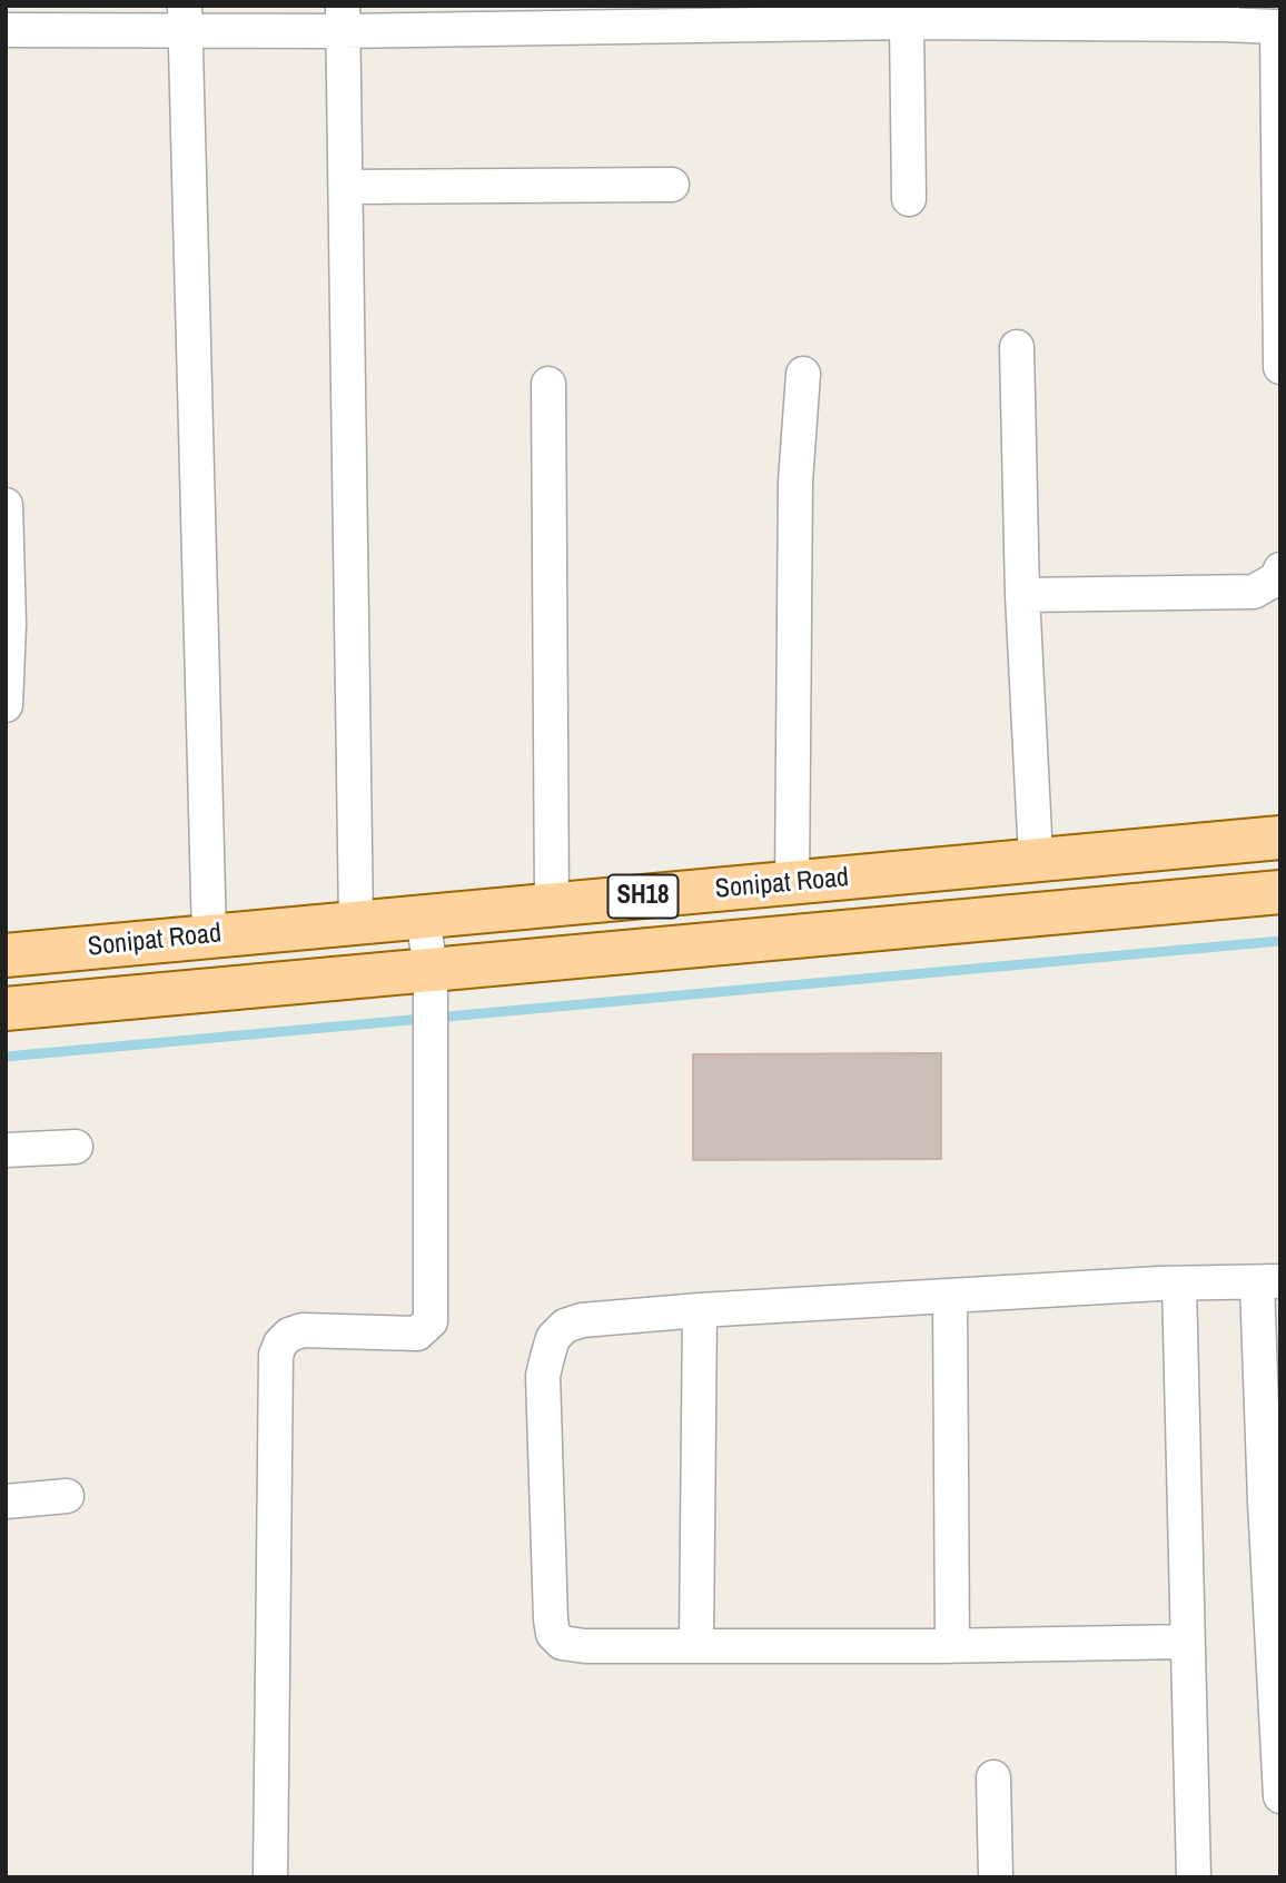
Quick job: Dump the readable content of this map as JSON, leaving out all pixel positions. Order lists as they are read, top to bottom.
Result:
{
  "streets": {
    "main road": ["Sonipat Road", "SH18"]
  }
}
